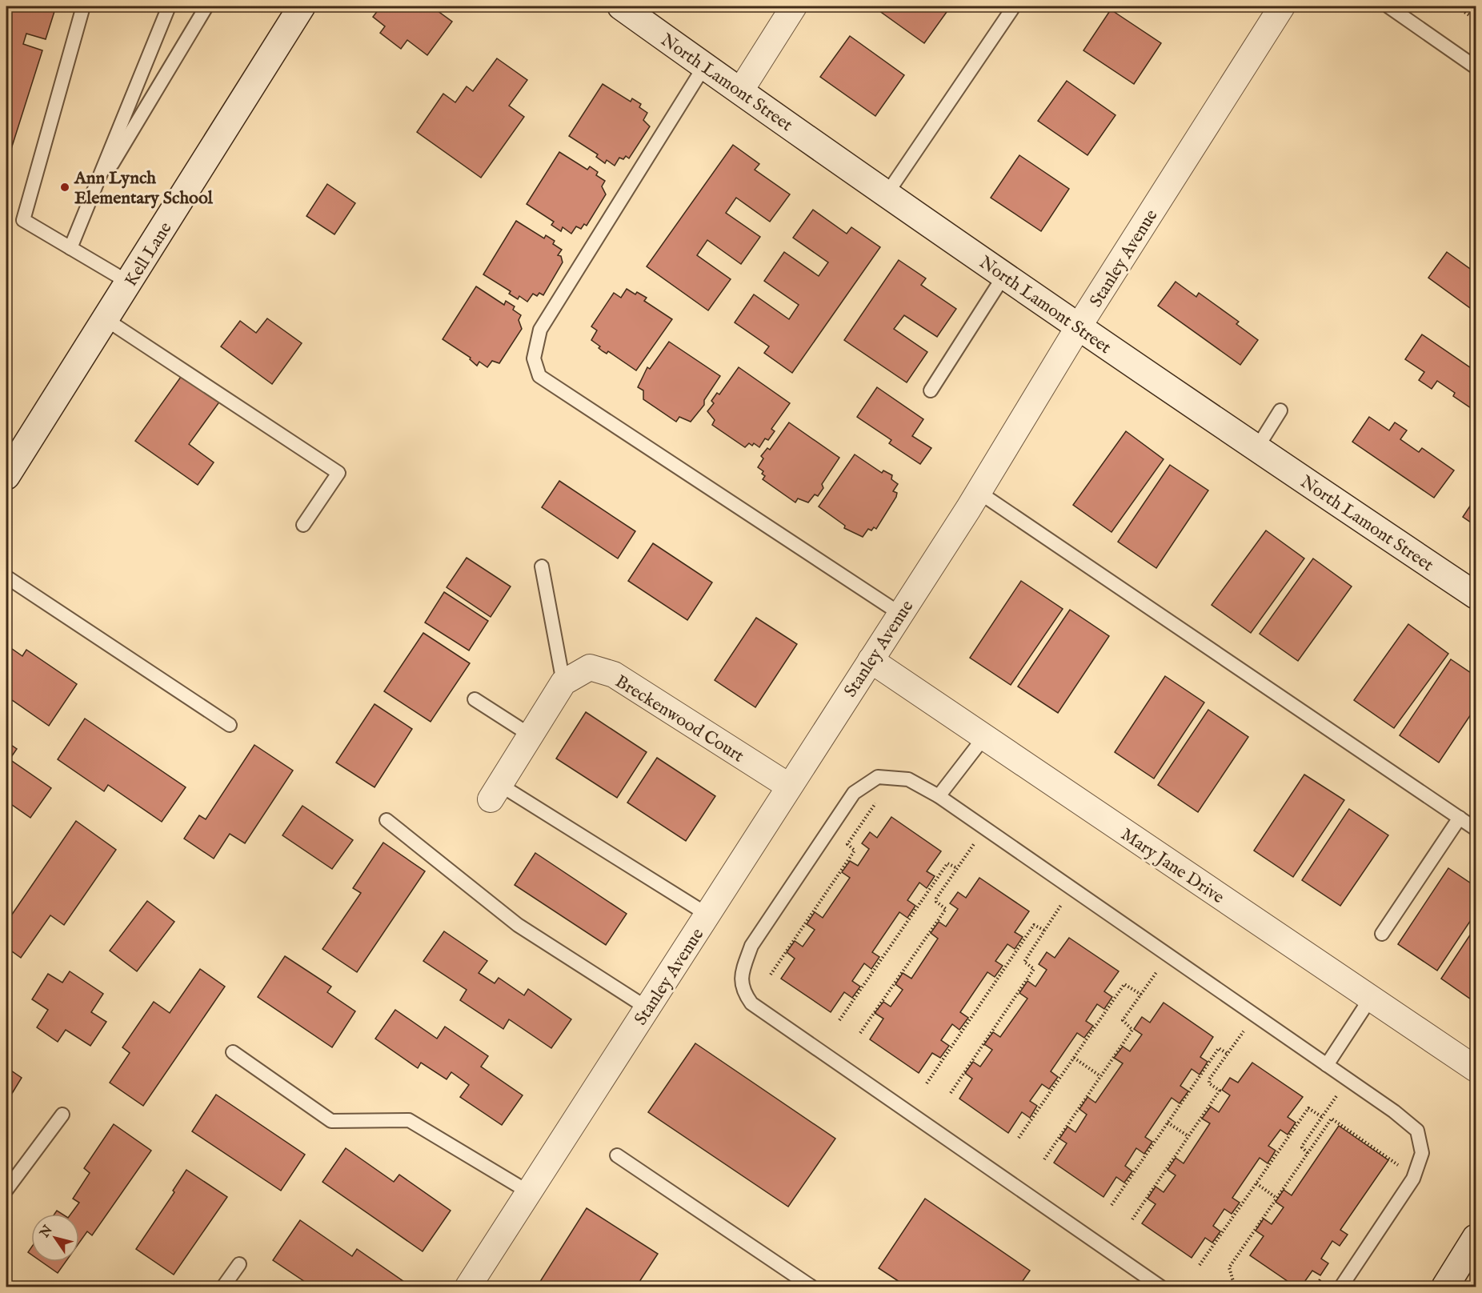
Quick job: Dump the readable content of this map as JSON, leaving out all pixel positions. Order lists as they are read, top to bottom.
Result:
{
  "streets": {
    "street": [
      "North Lamont Street",
      "Kell Lane",
      "Stanley Avenue",
      "Breckenwood Court",
      "Mary Jane Drive"
    ]
  },
  "crossings": [
    ["North Lamont Street", "Stanley Avenue"],
    ["Stanley Avenue", "Breckenwood Court"],
    ["Stanley Avenue", "Mary Jane Drive"]
  ],
  "places": ["Ann Lynch Elementary School"],
  "north": "top left"
}
